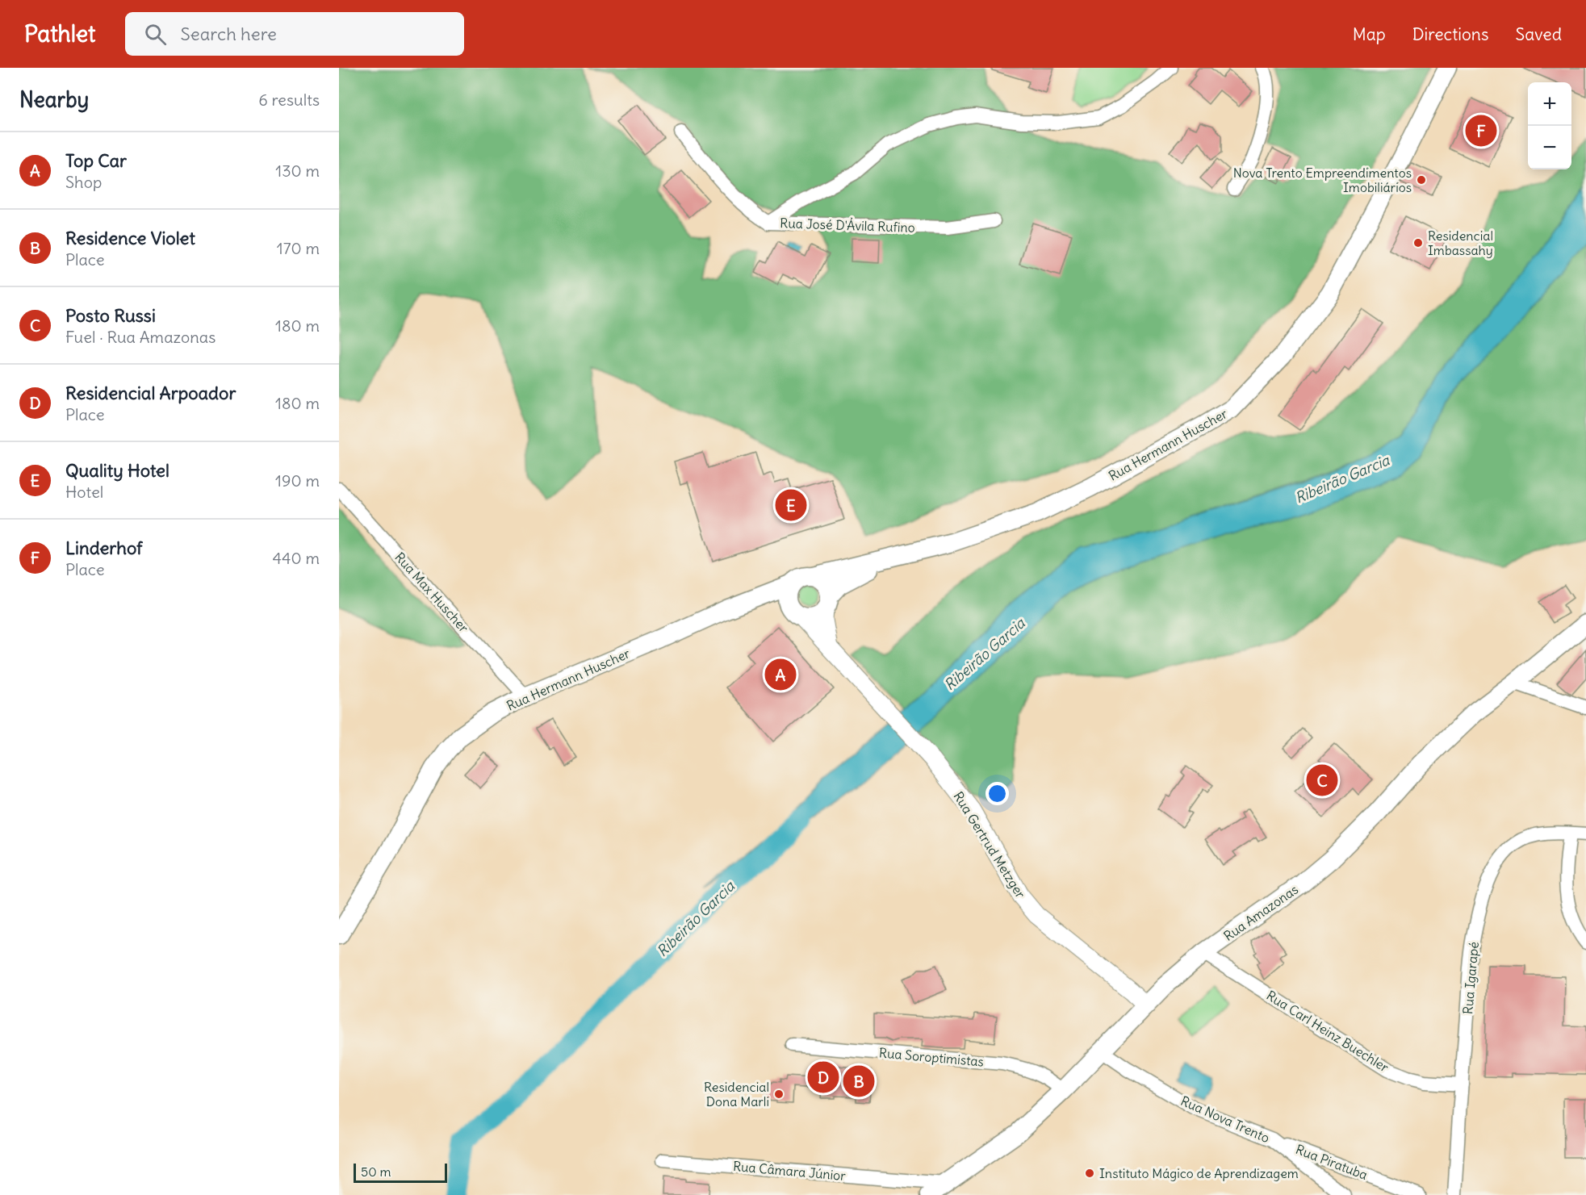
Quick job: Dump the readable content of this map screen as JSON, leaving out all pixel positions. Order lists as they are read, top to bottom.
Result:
{
  "streets": {
    "main road": ["Rua Hermann Huscher", "Rua Amazonas"],
    "street": [
      "Rua José D'Ávila Rufino",
      "Rua Max Huscher",
      "Rua Gertrud Metzger",
      "Rua Igarapé",
      "Rua Carl Heinz Buechler",
      "Rua Soroptimistas",
      "Rua Nova Trento",
      "Rua Piratuba",
      "Rua Câmara Júnior"
    ]
  },
  "crossings": [
    ["Rua Hermann Huscher", "Rua Max Huscher"],
    ["Rua Hermann Huscher", "Rua Gertrud Metzger"],
    ["Rua Gertrud Metzger", "Rua Amazonas"],
    ["Rua Amazonas", "Rua Carl Heinz Buechler"],
    ["Rua Amazonas", "Rua Soroptimistas"],
    ["Rua Amazonas", "Rua Nova Trento"],
    ["Rua Amazonas", "Rua Câmara Júnior"],
    ["Rua Igarapé", "Rua Carl Heinz Buechler"],
    ["Rua Nova Trento", "Rua Piratuba"]
  ],
  "water": ["Ribeirão Garcia"],
  "places": [
    "Nova Trento Empreendimentos Imobiliários",
    "Residencial Imbassahy",
    "Residencial Dona Marli",
    "Instituto Mágico de Aprendizagem"
  ],
  "scale_bar": "50 m",
  "page": {
    "header": "Pathlet",
    "search": "Search here",
    "nav": ["Map", "Directions", "Saved"],
    "heading": ["Nearby", "6 results"],
    "map_buttons": ["+", "−"],
    "pins": [
      "F",
      "E",
      "A",
      "C",
      "D",
      "B"
    ],
    "list": [
      {
        "mark": "A",
        "name": "Top Car",
        "note": "Shop",
        "value": "130 m"
      },
      {
        "mark": "B",
        "name": "Residence Violet",
        "note": "Place",
        "value": "170 m"
      },
      {
        "mark": "C",
        "name": "Posto Russi",
        "note": "Fuel · Rua Amazonas",
        "value": "180 m"
      },
      {
        "mark": "D",
        "name": "Residencial Arpoador",
        "note": "Place",
        "value": "180 m"
      },
      {
        "mark": "E",
        "name": "Quality Hotel",
        "note": "Hotel",
        "value": "190 m"
      },
      {
        "mark": "F",
        "name": "Linderhof",
        "note": "Place",
        "value": "440 m"
      }
    ],
    "scale": "50 m"
  }
}
